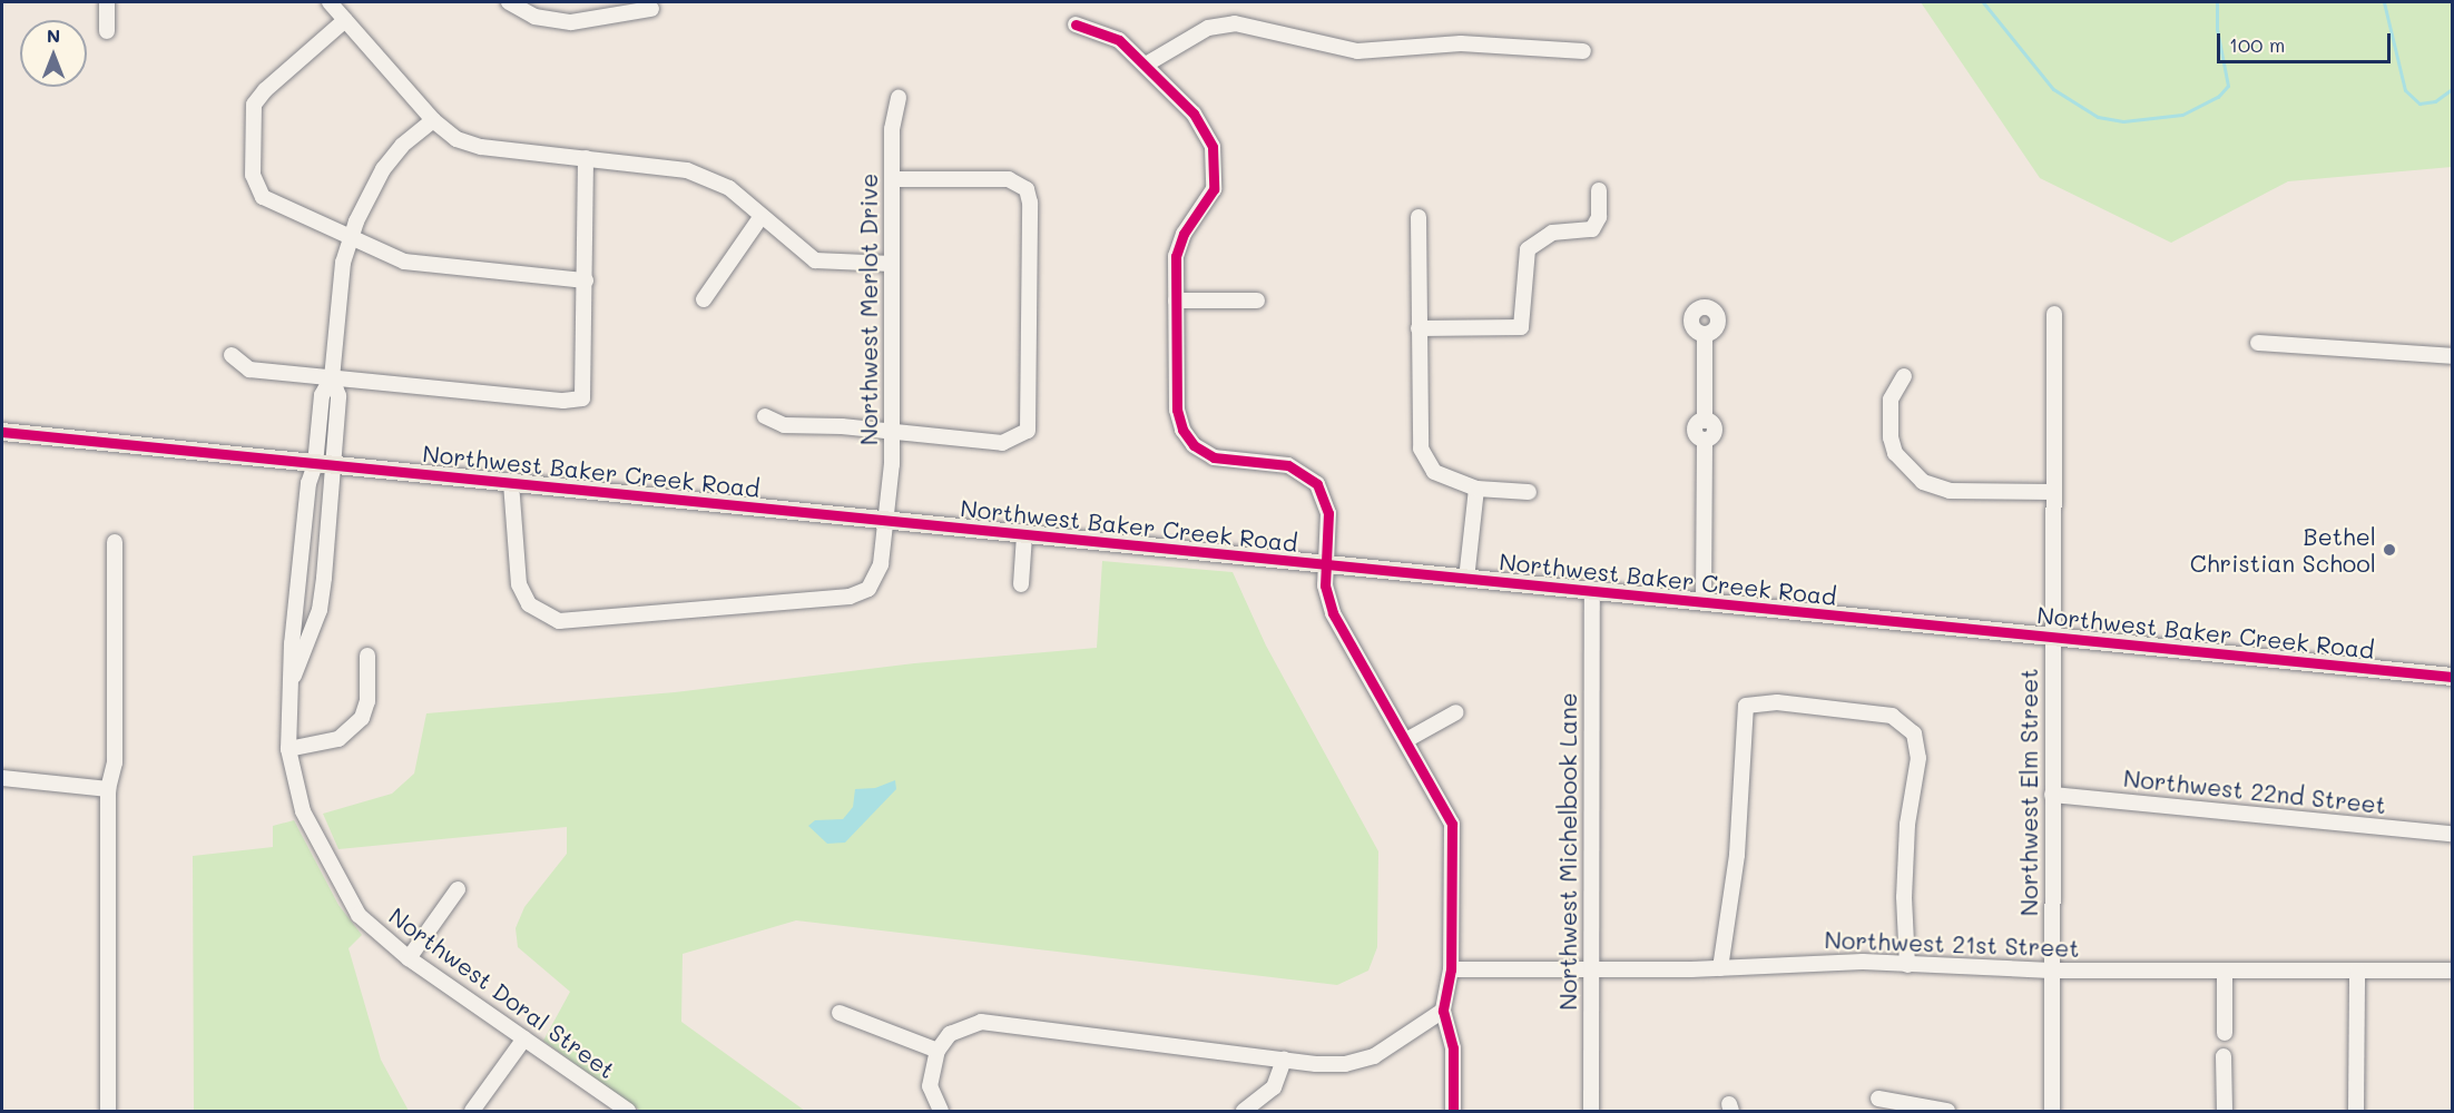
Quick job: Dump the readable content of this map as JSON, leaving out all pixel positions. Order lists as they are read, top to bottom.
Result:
{
  "streets": {
    "main road": ["Northwest Baker Creek Road"],
    "street": [
      "Northwest Merlot Drive",
      "Northwest 22nd Street",
      "Northwest Elm Street",
      "Northwest Michelbook Lane",
      "Northwest 21st Street",
      "Northwest Doral Street"
    ]
  },
  "crossings": [
    ["Northwest Merlot Drive", "Northwest Baker Creek Road"],
    ["Northwest Baker Creek Road", "Northwest Elm Street"],
    ["Northwest Baker Creek Road", "Northwest Michelbook Lane"],
    ["Northwest Baker Creek Road", "Northwest Doral Street"],
    ["Northwest 22nd Street", "Northwest Elm Street"],
    ["Northwest Elm Street", "Northwest 21st Street"],
    ["Northwest Michelbook Lane", "Northwest 21st Street"]
  ],
  "places": ["Bethel Christian School"],
  "scale_bar": "100 m",
  "north": "top"
}
